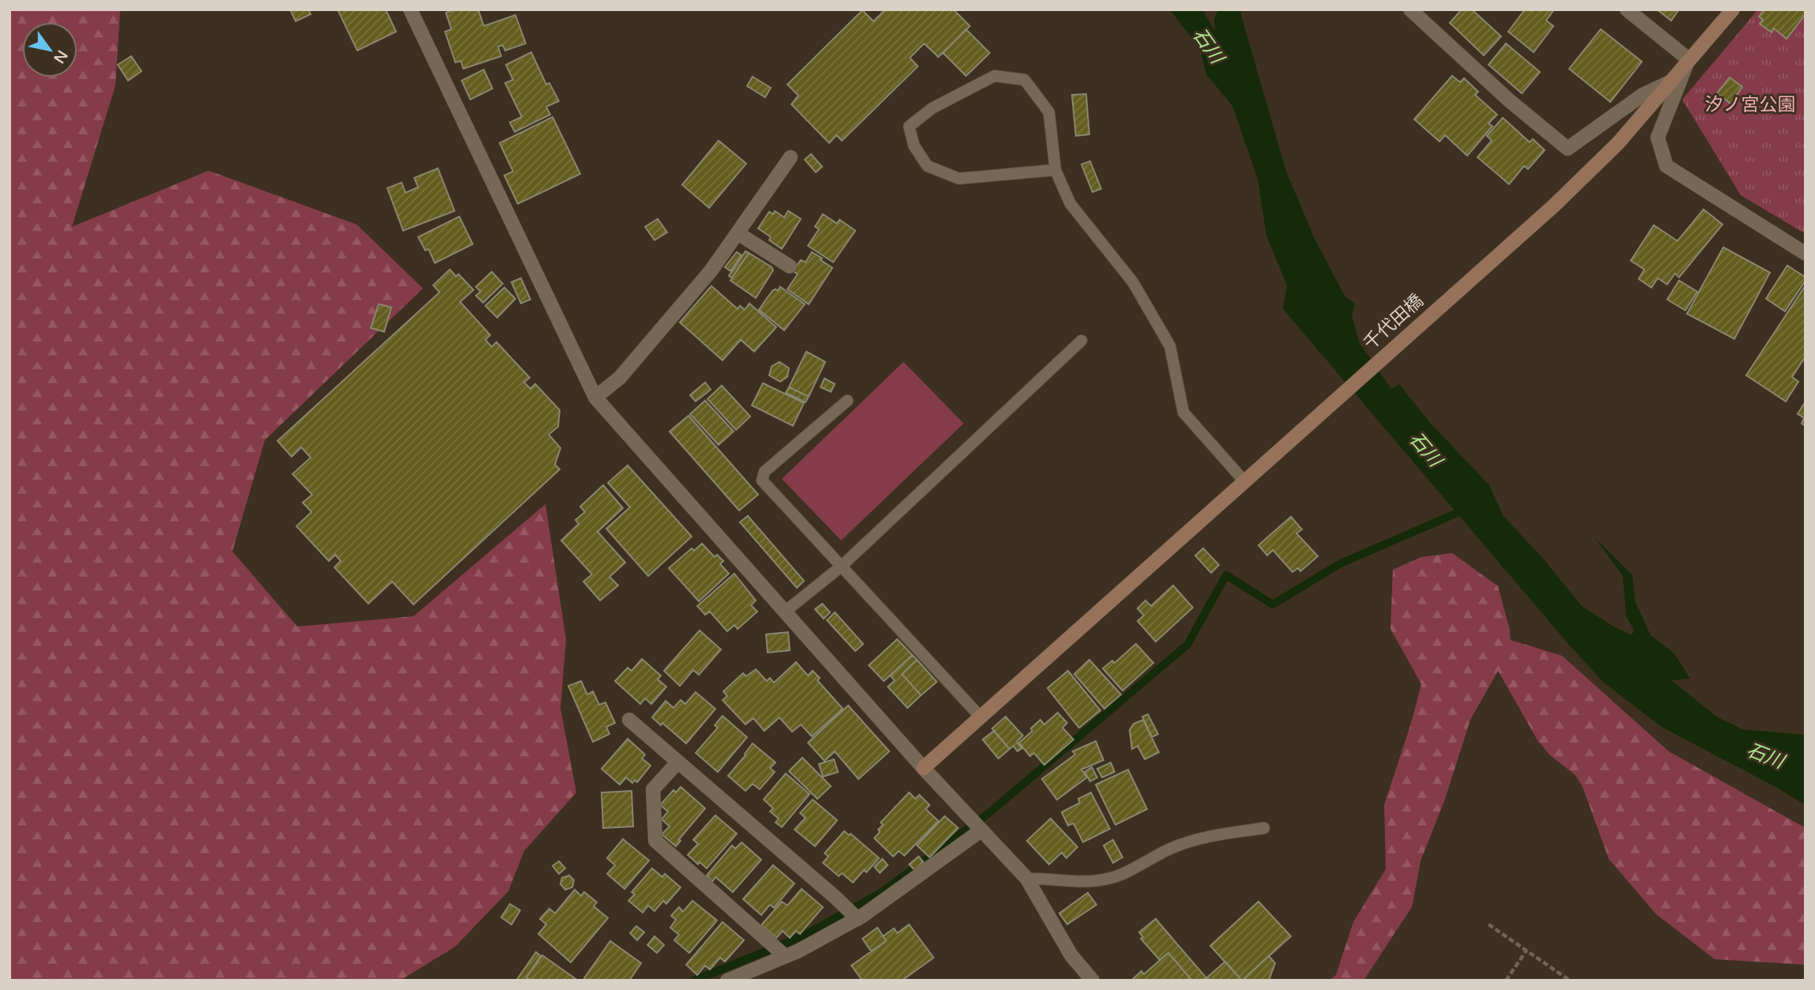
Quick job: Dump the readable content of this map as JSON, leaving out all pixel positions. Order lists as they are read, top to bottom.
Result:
{
  "streets": {
    "street": ["千代田橋"]
  },
  "water": ["石川"],
  "parks": ["汐ノ宮公園"],
  "north": "bottom right"
}
